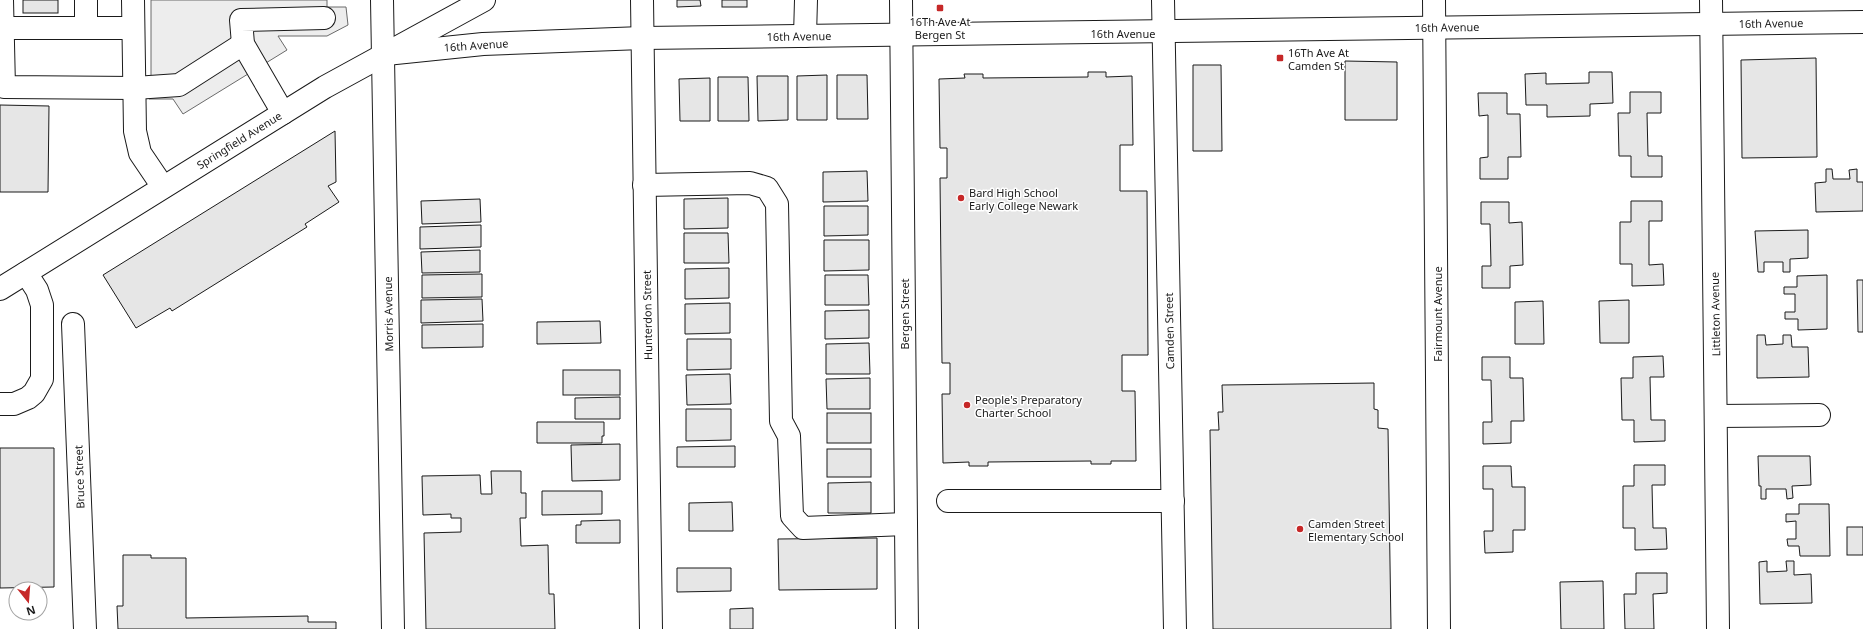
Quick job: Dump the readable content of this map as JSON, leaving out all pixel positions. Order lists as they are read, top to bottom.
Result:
{
  "streets": {
    "street": [
      "16th Avenue",
      "Springfield Avenue",
      "Morris Avenue",
      "Bergen Street",
      "Fairmount Avenue",
      "Littleton Avenue",
      "Hunterdon Street",
      "Camden Street",
      "Bruce Street"
    ]
  },
  "crossings": [
    ["16th Avenue", "Springfield Avenue"],
    ["16th Avenue", "Morris Avenue"],
    ["16th Avenue", "Bergen Street"],
    ["16th Avenue", "Fairmount Avenue"],
    ["16th Avenue", "Littleton Avenue"],
    ["16th Avenue", "Hunterdon Street"],
    ["16th Avenue", "Camden Street"],
    ["Springfield Avenue", "Morris Avenue"]
  ],
  "places": {
    "transit": ["16Th Ave At Bergen St", "16Th Ave At Camden St"],
    "other": ["Bard High School Early College Newark", "People's Preparatory Charter School", "Camden Street Elementary School"]
  },
  "north": "bottom"
}
